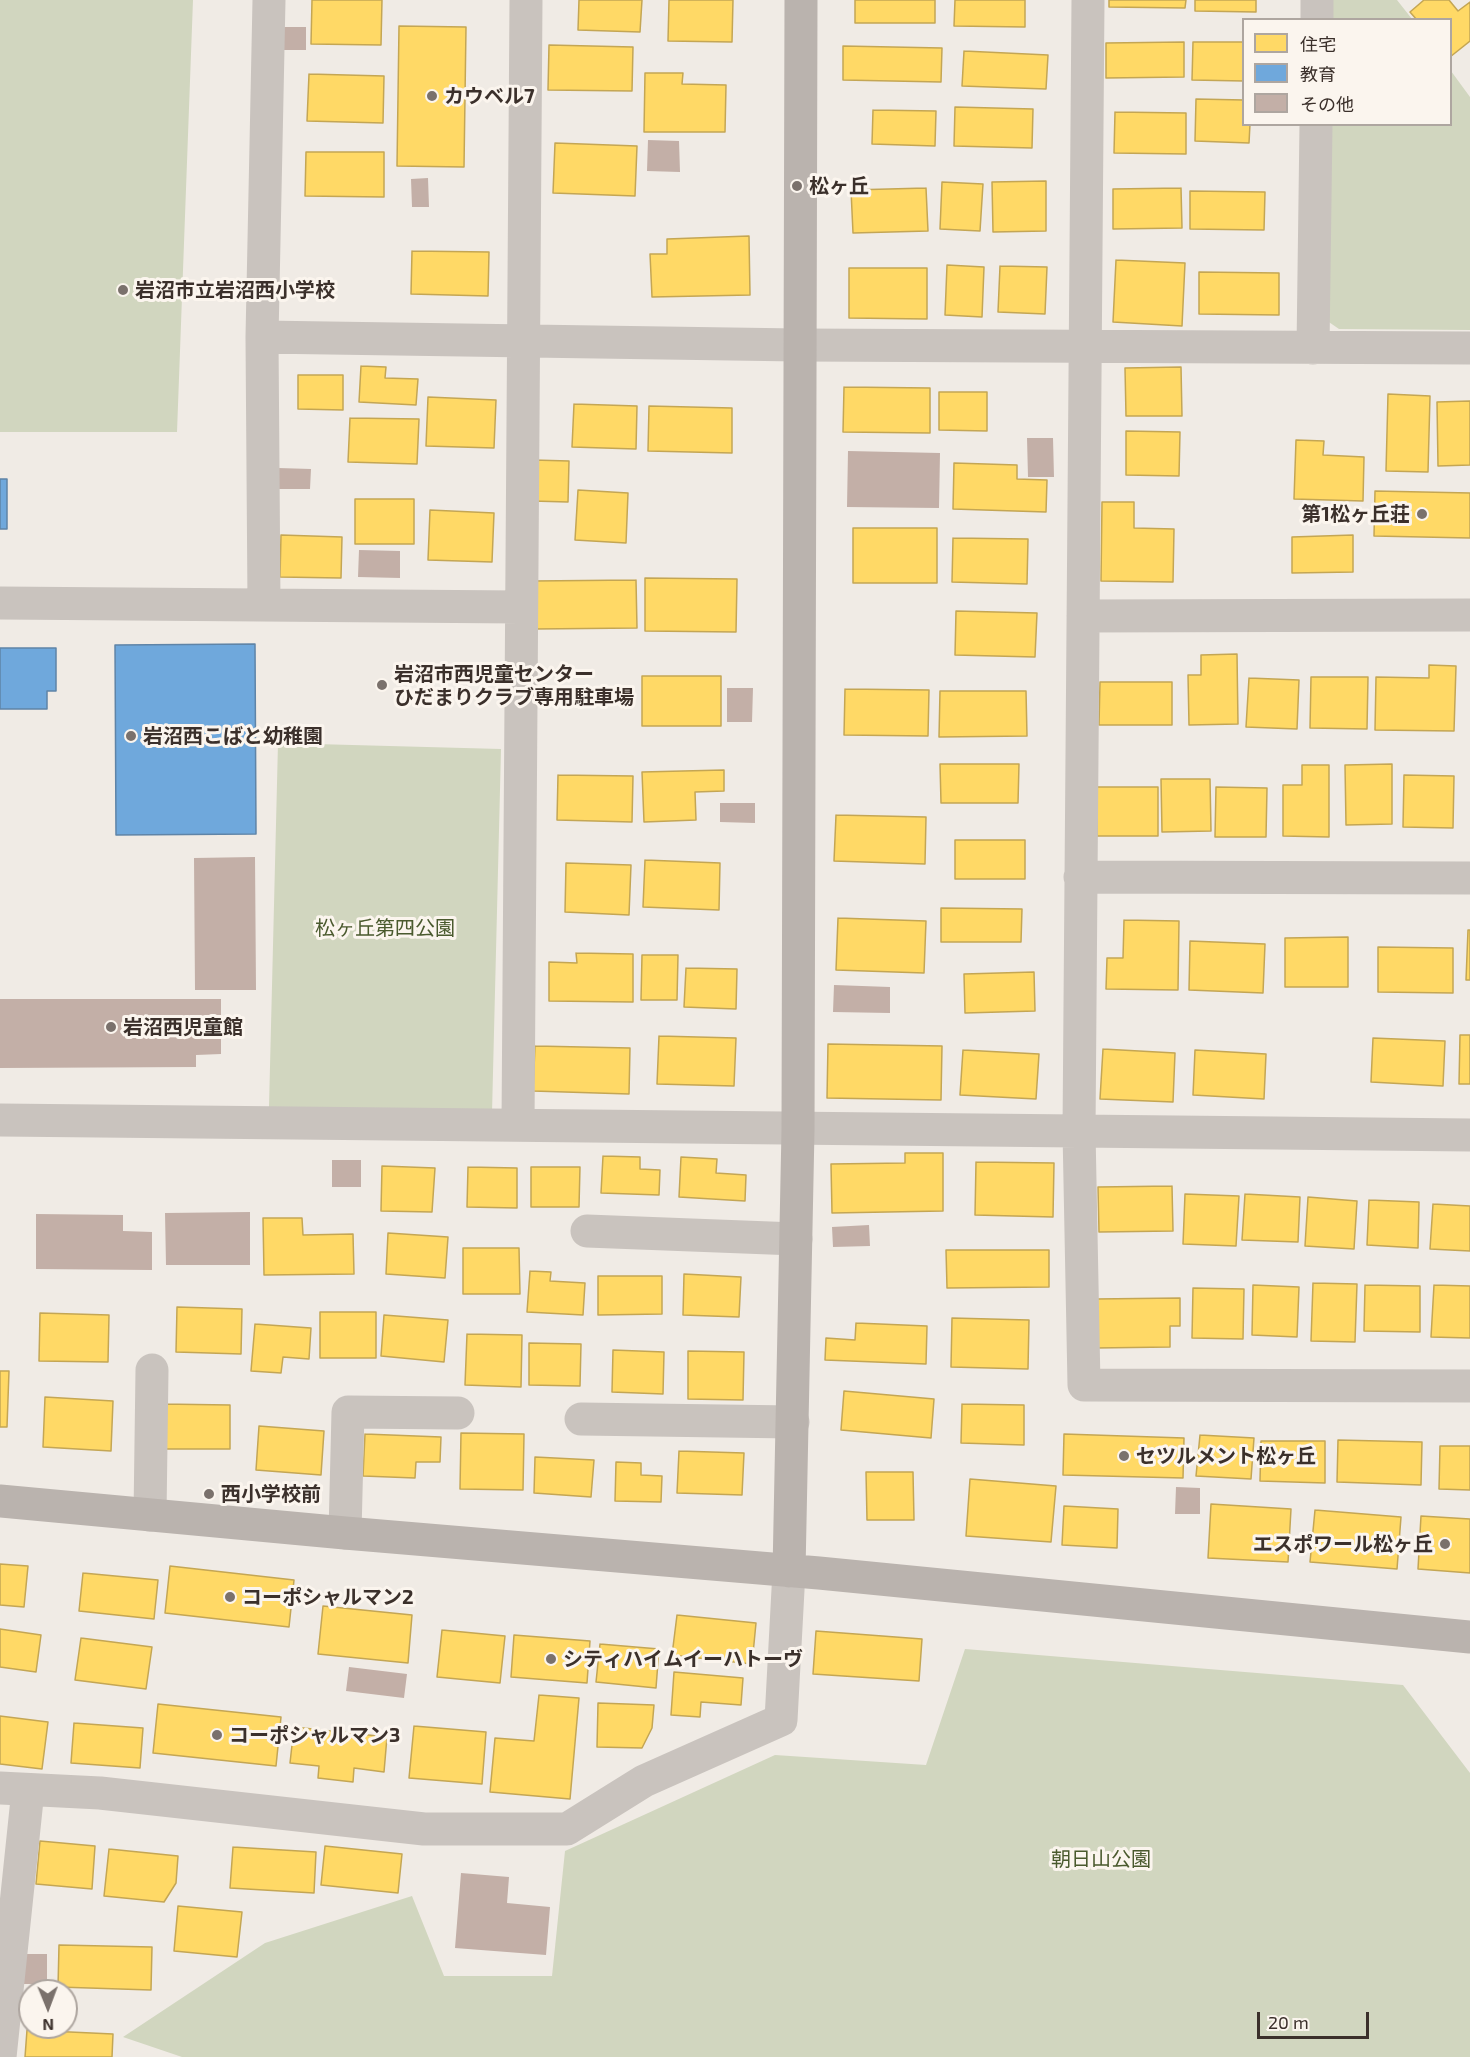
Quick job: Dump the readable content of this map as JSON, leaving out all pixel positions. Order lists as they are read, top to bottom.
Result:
{
  "parks": ["松ヶ丘第四公園", "朝日山公園"],
  "places": [
    "カウベル7",
    "松ヶ丘",
    "岩沼市立岩沼西小学校",
    "第1松ヶ丘荘",
    "岩沼市西児童センター ひだまりクラブ専用駐車場",
    "岩沼西こばと幼稚園",
    "岩沼西児童館",
    "セツルメント松ヶ丘",
    "西小学校前",
    "エスポワール松ヶ丘",
    "コーポシャルマン2",
    "シティハイムイーハトーヴ",
    "コーポシャルマン3"
  ],
  "legend": ["住宅", "教育", "その他"],
  "scale_bar": "20 m",
  "north": "bottom"
}
